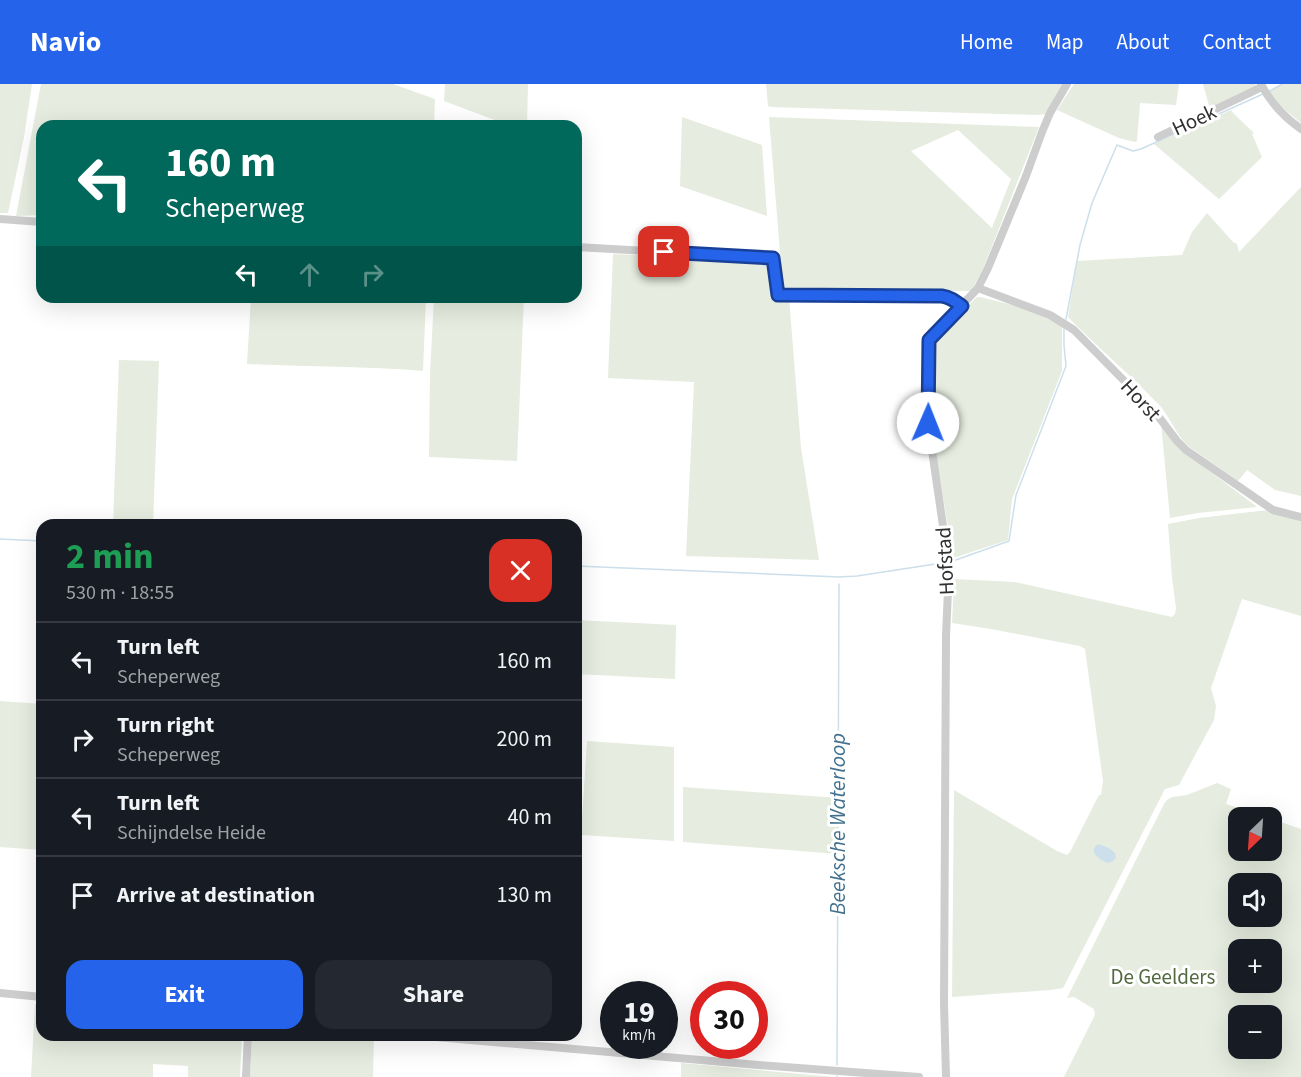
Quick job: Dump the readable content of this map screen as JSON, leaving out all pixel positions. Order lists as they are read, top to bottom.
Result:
{
  "streets": {
    "street": ["Hoek", "Horst", "Hofstad"]
  },
  "crossings": [
    ["Horst", "Hofstad"]
  ],
  "water": ["Beeksche Waterloop"],
  "parks": ["De Geelders"],
  "north": "bottom left",
  "page": {
    "header": "Navio",
    "nav": [
      "Home",
      "Map",
      "About",
      "Contact"
    ],
    "turn": ["160 m", "Scheperweg"],
    "heading": ["2 min", "530 m · 18:55"],
    "list": [
      {
        "name": "Turn left",
        "note": "Scheperweg",
        "value": "160 m"
      },
      {
        "name": "Turn right",
        "note": "Scheperweg",
        "value": "200 m"
      },
      {
        "name": "Turn left",
        "note": "Schijndelse Heide",
        "value": "40 m"
      },
      {
        "name": "Arrive at destination",
        "value": "130 m"
      }
    ],
    "map_buttons": ["+", "−"],
    "buttons": ["Exit", "Share"],
    "speed": "19 km/h",
    "limit": "30"
  }
}
